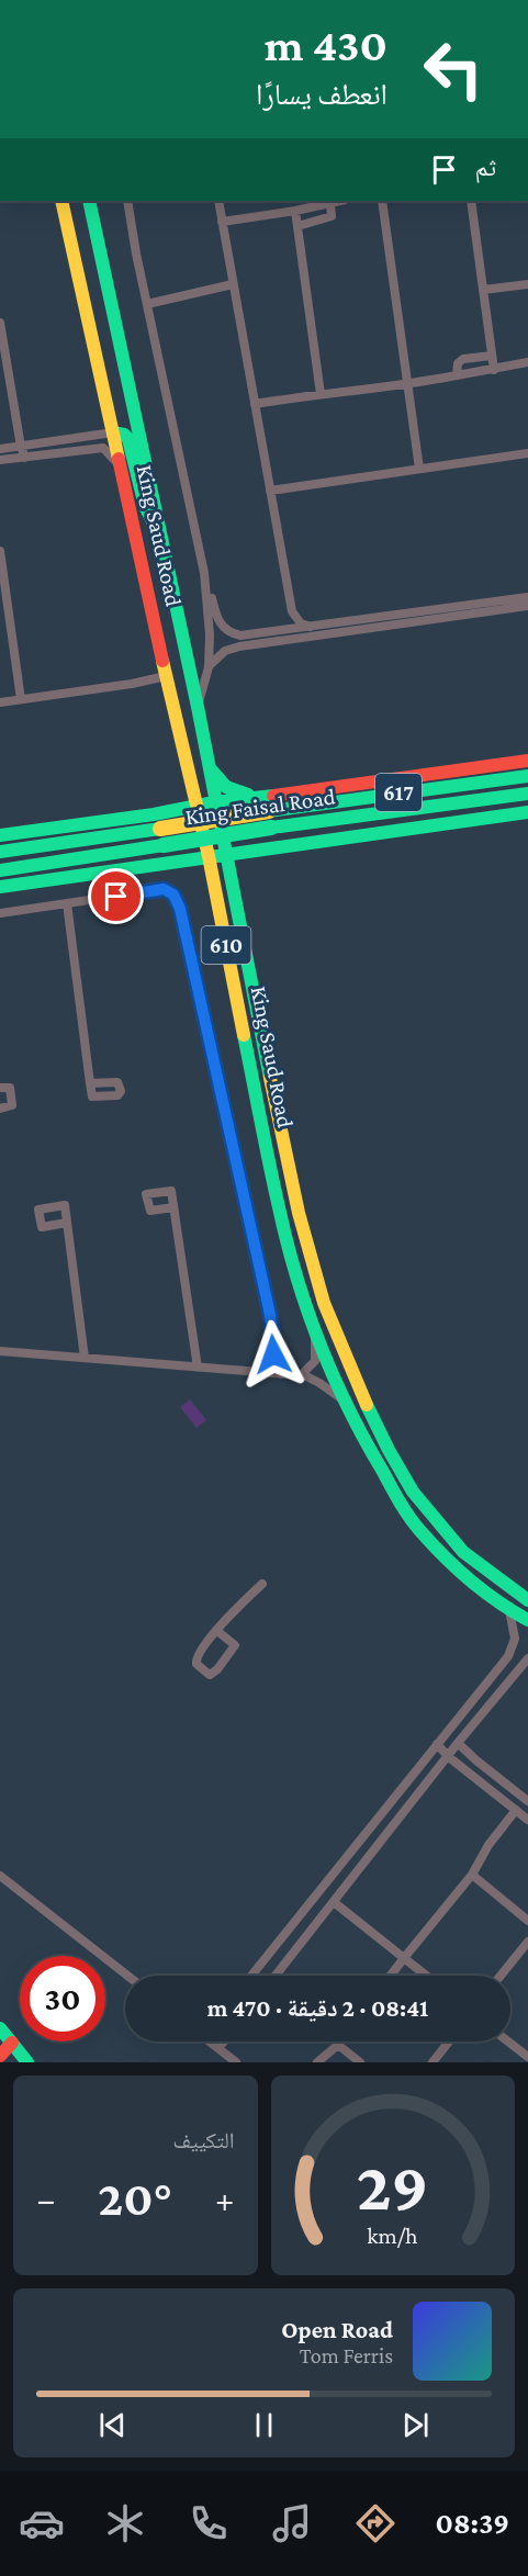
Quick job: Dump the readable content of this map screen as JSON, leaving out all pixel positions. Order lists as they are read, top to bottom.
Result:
{
  "streets": {
    "main road": [
      "King Saud Road",
      "617",
      "King Faisal Road",
      "610"
    ]
  },
  "page": {
    "turn": ["430 m", "انعطف يسارًا"],
    "then": "ثم",
    "limit": "30",
    "trip": "08:41 · 2 دقيقة · 470 m",
    "tile": "التكييف",
    "heat": ["−", "20°", "+"],
    "song": ["Open Road", "Tom Ferris"],
    "tabs": "08:39",
    "gauge": ["29", "km/h"]
  }
}
